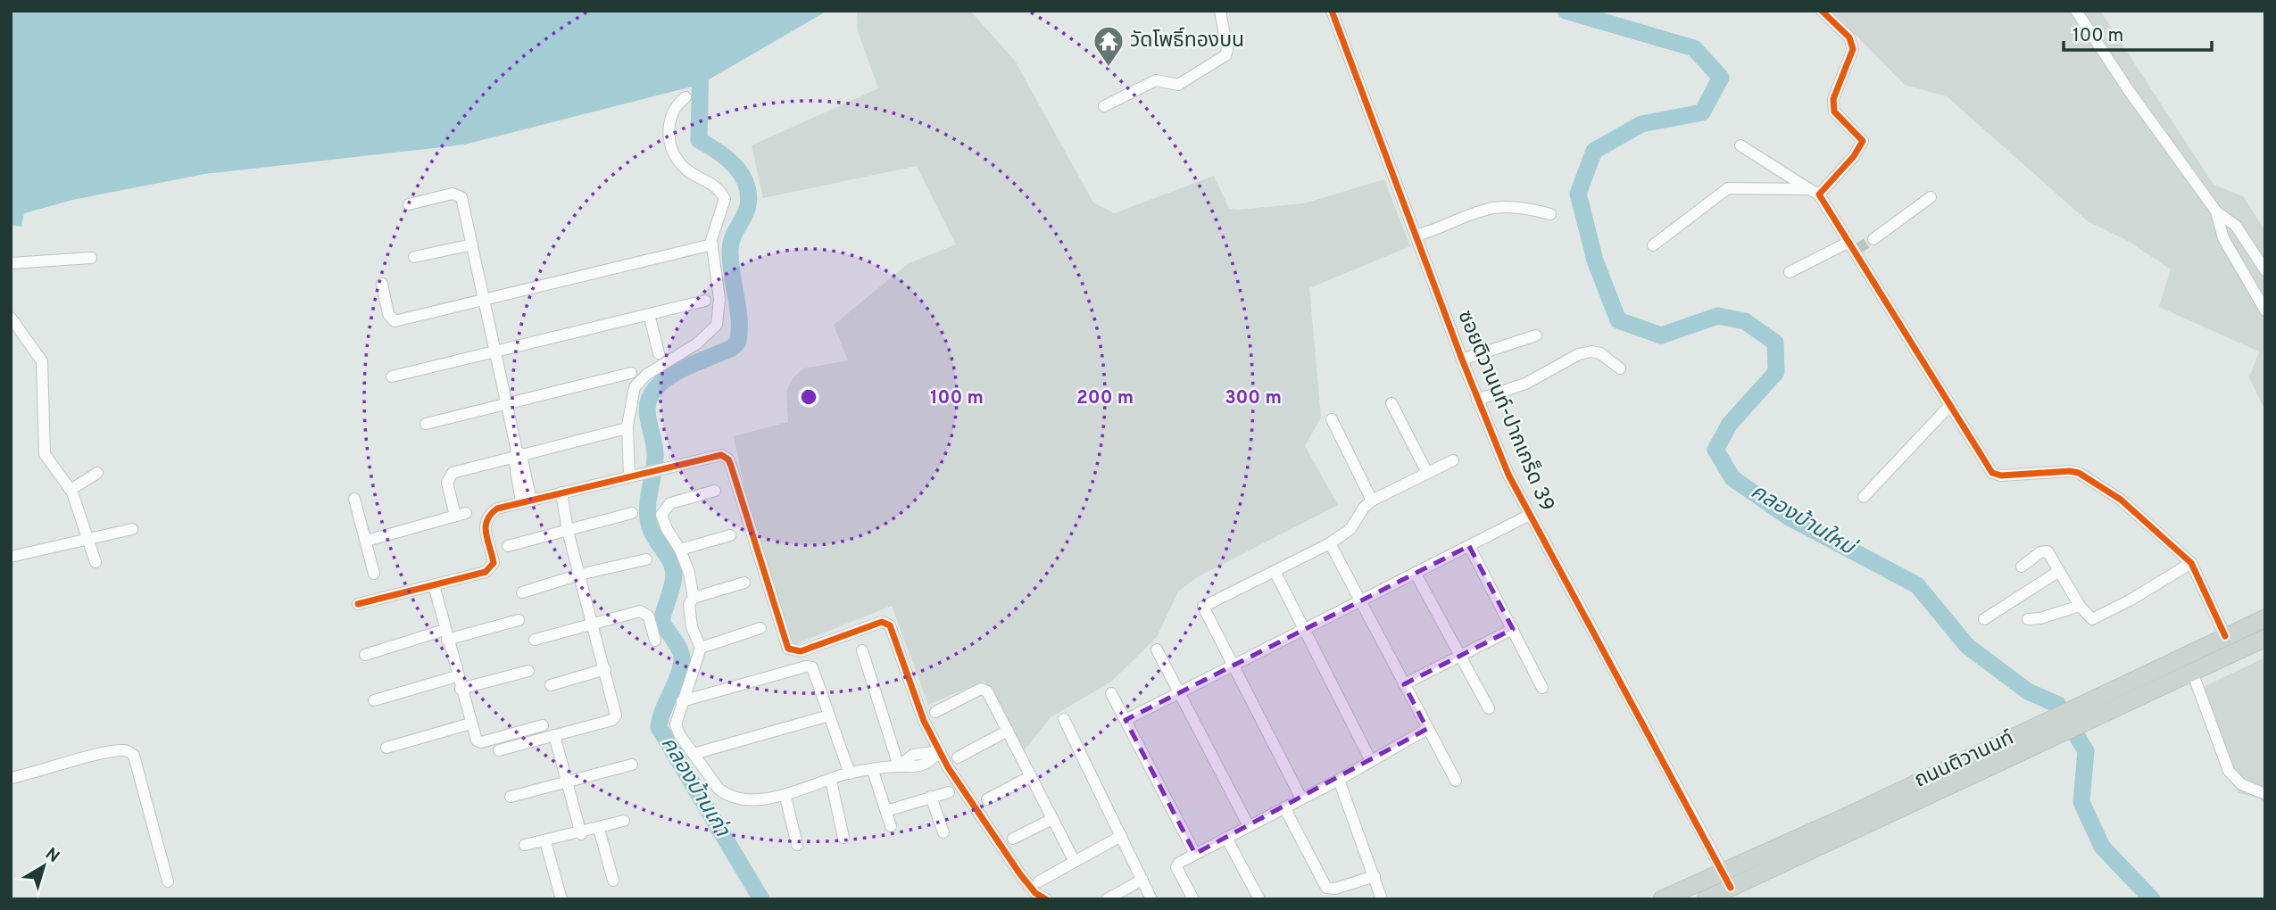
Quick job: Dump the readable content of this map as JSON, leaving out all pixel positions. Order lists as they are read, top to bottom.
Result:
{
  "streets": {
    "main road": ["ถนนติวานนท์"],
    "street": ["ซอยติวานนท์-ปากเกร็ด 39"]
  },
  "crossings": [
    ["ซอยติวานนท์-ปากเกร็ด 39", "ถนนติวานนท์"]
  ],
  "water": ["คลองบ้านใหม่", "คลองบ้านเก่า"],
  "places": {
    "temple": ["วัดโพธิ์ทองบน"]
  },
  "scale_bar": "100 m",
  "north": "top right",
  "rings": ["100 m", "200 m", "300 m"]
}
